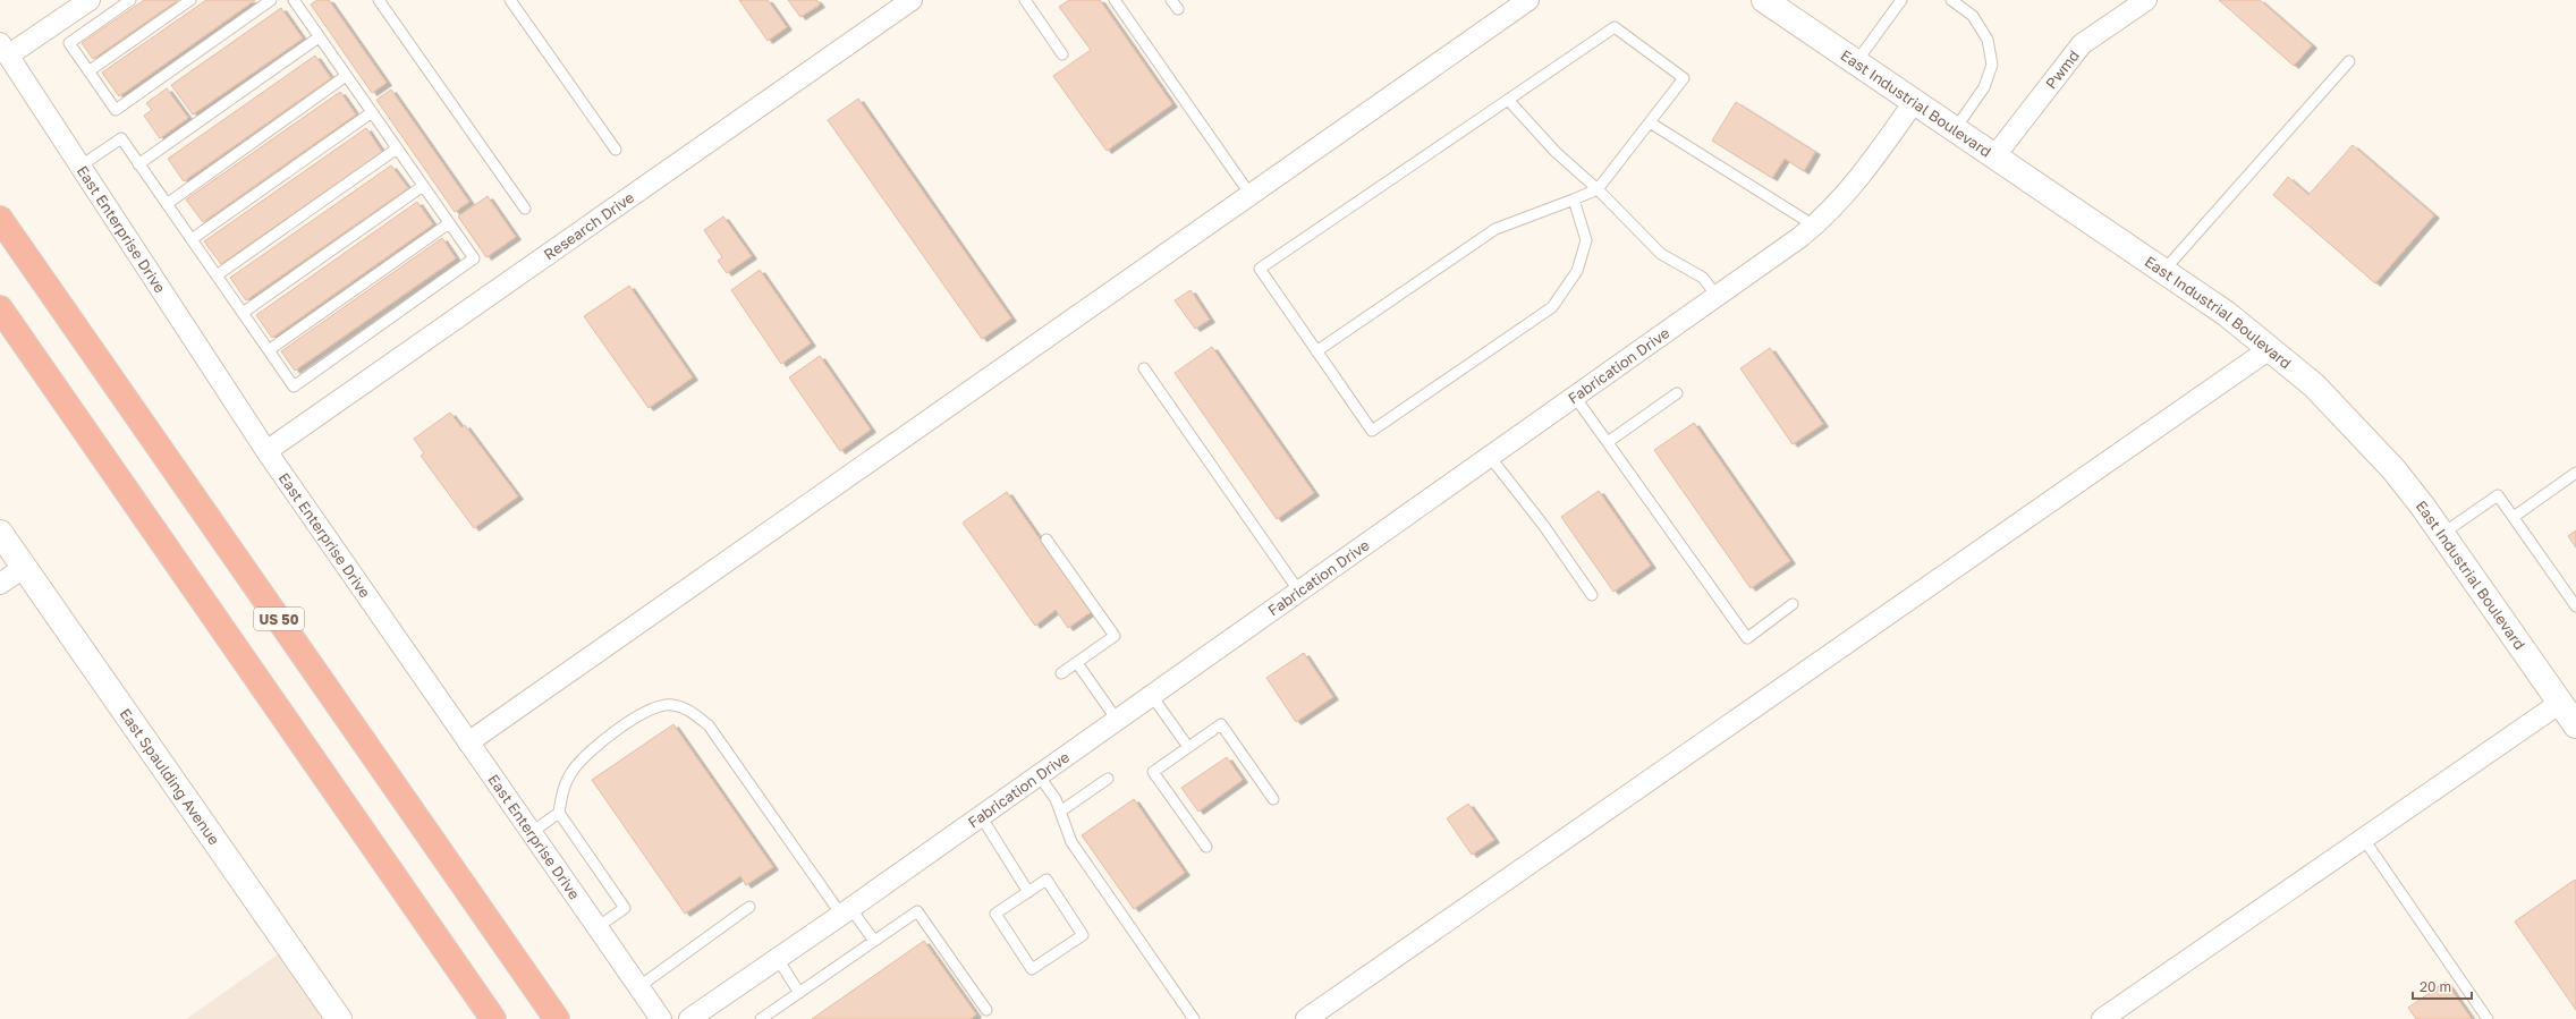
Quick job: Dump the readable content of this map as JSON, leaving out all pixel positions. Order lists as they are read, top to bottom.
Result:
{
  "streets": {
    "highway": ["US 50"],
    "street": [
      "Pwmd",
      "East Industrial Boulevard",
      "Research Drive",
      "East Enterprise Drive",
      "Fabrication Drive",
      "East Spaulding Avenue"
    ]
  },
  "crossings": [
    ["Pwmd", "East Industrial Boulevard"],
    ["East Industrial Boulevard", "Fabrication Drive"],
    ["Research Drive", "East Enterprise Drive"]
  ],
  "scale_bar": "20 m"
}
